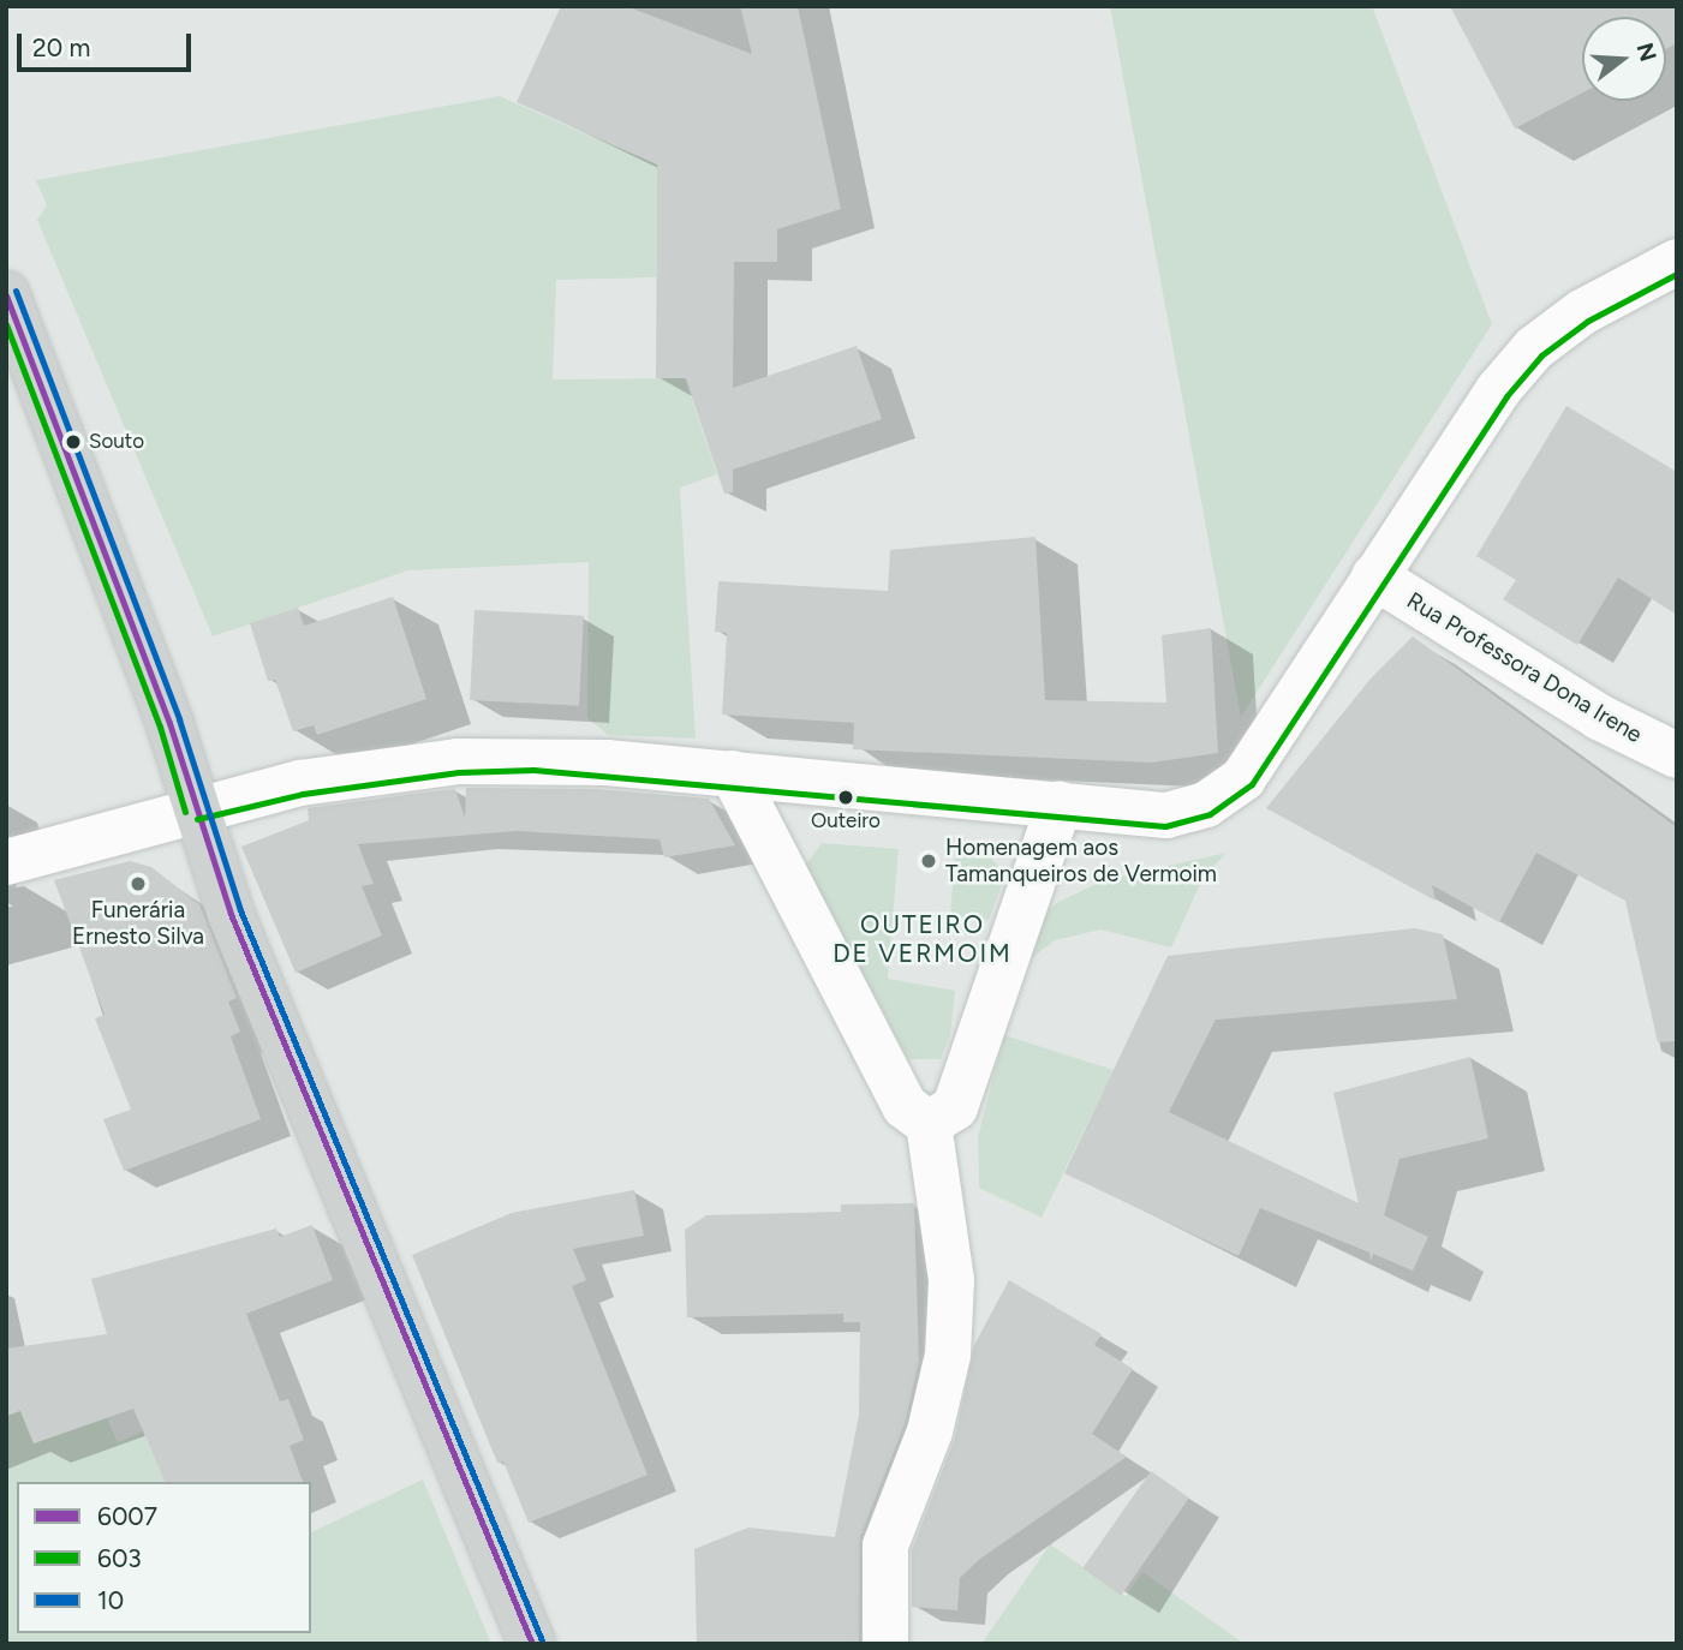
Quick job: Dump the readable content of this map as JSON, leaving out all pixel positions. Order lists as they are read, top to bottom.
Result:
{
  "streets": {
    "street": ["Rua Professora Dona Irene"]
  },
  "districts": ["OUTEIRO DE VERMOIM"],
  "places": [
    "Souto",
    "Outeiro",
    "Homenagem aos Tamanqueiros de Vermoim",
    "Funerária Ernesto Silva"
  ],
  "lines": ["transit line 603", "transit line 10", "transit line 6007"],
  "legend": ["6007", "603", "10"],
  "scale_bar": "20 m",
  "north": "right"
}
